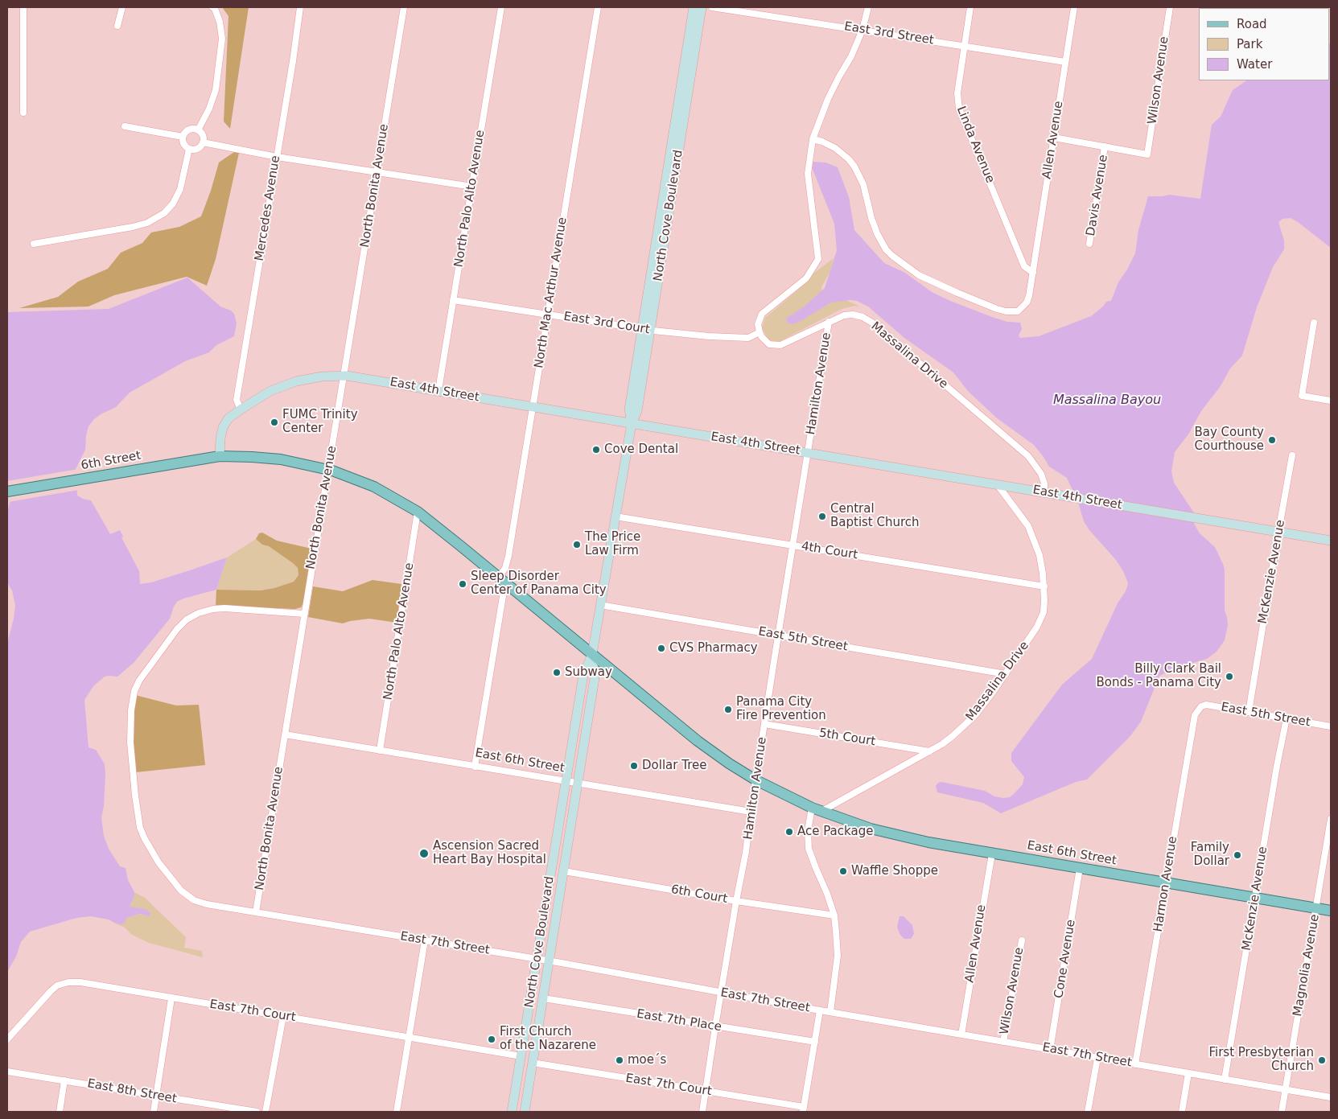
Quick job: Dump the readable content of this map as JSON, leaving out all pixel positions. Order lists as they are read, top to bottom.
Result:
{
  "streets": {
    "main road": ["6th Street", "East 6th Street"],
    "street": [
      "East 3rd Street",
      "Wilson Avenue",
      "Allen Avenue",
      "Linda Avenue",
      "North Bonita Avenue",
      "Davis Avenue",
      "North Palo Alto Avenue",
      "Mercedes Avenue",
      "North Cove Boulevard",
      "North Mac Arthur Avenue",
      "East 3rd Court",
      "Massalina Drive",
      "Hamilton Avenue",
      "East 4th Street",
      "4th Court",
      "McKenzie Avenue",
      "East 5th Street",
      "5th Court",
      "Harmon Avenue",
      "6th Court",
      "East 7th Street",
      "Cone Avenue",
      "Magnolia Avenue",
      "East 7th Court",
      "East 7th Place",
      "East 8th Street"
    ]
  },
  "crossings": [
    ["East 3rd Street", "Allen Avenue"],
    ["East 3rd Street", "Linda Avenue"],
    ["Wilson Avenue", "Davis Avenue"],
    ["Wilson Avenue", "East 7th Street"],
    ["Allen Avenue", "Linda Avenue"],
    ["Allen Avenue", "East 6th Street"],
    ["Allen Avenue", "East 7th Street"],
    ["North Bonita Avenue", "East 4th Street"],
    ["North Bonita Avenue", "6th Street"],
    ["North Bonita Avenue", "East 6th Street"],
    ["North Bonita Avenue", "East 7th Street"],
    ["North Palo Alto Avenue", "East 3rd Court"],
    ["North Palo Alto Avenue", "East 4th Street"],
    ["North Palo Alto Avenue", "6th Street"],
    ["North Palo Alto Avenue", "East 6th Street"],
    ["Mercedes Avenue", "East 4th Street"],
    ["North Cove Boulevard", "East 3rd Court"],
    ["North Cove Boulevard", "East 4th Street"],
    ["North Cove Boulevard", "4th Court"],
    ["North Cove Boulevard", "East 5th Street"],
    ["North Cove Boulevard", "East 6th Street"],
    ["North Cove Boulevard", "6th Court"],
    ["North Cove Boulevard", "East 7th Street"],
    ["North Cove Boulevard", "East 7th Court"],
    ["North Cove Boulevard", "East 7th Place"],
    ["North Mac Arthur Avenue", "East 3rd Court"],
    ["North Mac Arthur Avenue", "East 4th Street"],
    ["North Mac Arthur Avenue", "6th Street"],
    ["East 3rd Court", "Massalina Drive"],
    ["Massalina Drive", "Hamilton Avenue"],
    ["Massalina Drive", "East 4th Street"],
    ["Massalina Drive", "4th Court"],
    ["Massalina Drive", "East 5th Street"],
    ["Massalina Drive", "5th Court"],
    ["Massalina Drive", "East 6th Street"],
    ["Hamilton Avenue", "East 4th Street"],
    ["Hamilton Avenue", "4th Court"],
    ["Hamilton Avenue", "East 5th Street"],
    ["Hamilton Avenue", "5th Court"],
    ["Hamilton Avenue", "East 6th Street"],
    ["Hamilton Avenue", "6th Court"],
    ["Hamilton Avenue", "East 7th Street"],
    ["Hamilton Avenue", "East 7th Court"],
    ["Hamilton Avenue", "East 7th Place"],
    ["East 4th Street", "6th Street"],
    ["East 4th Street", "McKenzie Avenue"],
    ["6th Street", "East 6th Street"],
    ["McKenzie Avenue", "East 5th Street"],
    ["McKenzie Avenue", "East 6th Street"],
    ["McKenzie Avenue", "East 7th Street"],
    ["East 5th Street", "Harmon Avenue"],
    ["East 6th Street", "Harmon Avenue"],
    ["East 6th Street", "Cone Avenue"],
    ["East 6th Street", "Magnolia Avenue"],
    ["Harmon Avenue", "East 7th Street"],
    ["East 7th Street", "Cone Avenue"],
    ["East 7th Street", "Magnolia Avenue"]
  ],
  "water": ["Massalina Bayou"],
  "places": [
    "FUMC Trinity Center",
    "Bay County Courthouse",
    "Cove Dental",
    "Central Baptist Church",
    "The Price Law Firm",
    "Sleep Disorder Center of Panama City",
    "CVS Pharmacy",
    "Subway",
    "Billy Clark Bail Bonds - Panama City",
    "Panama City Fire Prevention",
    "Dollar Tree",
    "Ace Package",
    "Ascension Sacred Heart Bay Hospital",
    "Family Dollar",
    "Waffle Shoppe",
    "First Church of the Nazarene",
    "moe´s",
    "First Presbyterian Church"
  ],
  "legend": ["Road", "Park", "Water"]
}
